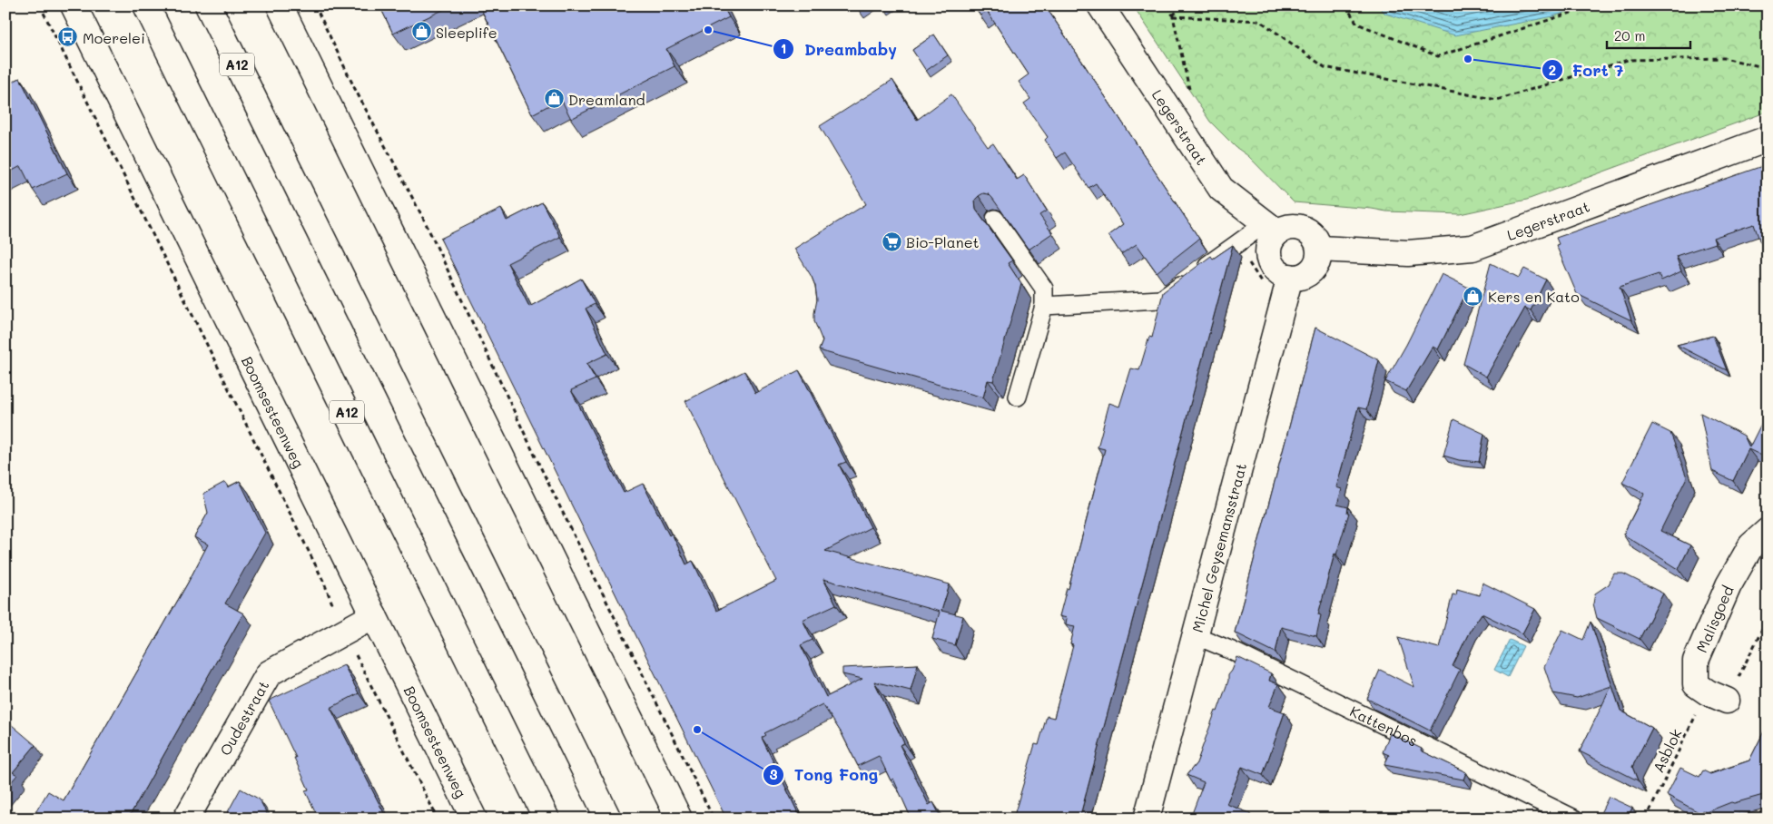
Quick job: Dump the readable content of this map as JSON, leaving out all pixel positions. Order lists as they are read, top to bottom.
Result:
{
  "streets": {
    "main road": [
      "A12",
      "Legerstraat",
      "Boomsesteenweg",
      "Michel Geysemansstraat",
      "Malisgoed",
      "Oudestraat"
    ],
    "lane": ["Kattenbos"],
    "path": ["Asblok"]
  },
  "crossings": [
    ["Legerstraat", "Michel Geysemansstraat"],
    ["Boomsesteenweg", "Oudestraat"],
    ["Michel Geysemansstraat", "Kattenbos"],
    ["Malisgoed", "Asblok"]
  ],
  "places": {
    "other": ["Dreambaby", "Fort 7", "Tong Fong"],
    "shop": ["Sleeplife", "Dreamland", "Kers en Kato"],
    "bus stop": ["Moerelei"],
    "supermarket": ["Bio-Planet"]
  },
  "scale_bar": "20 m"
}
